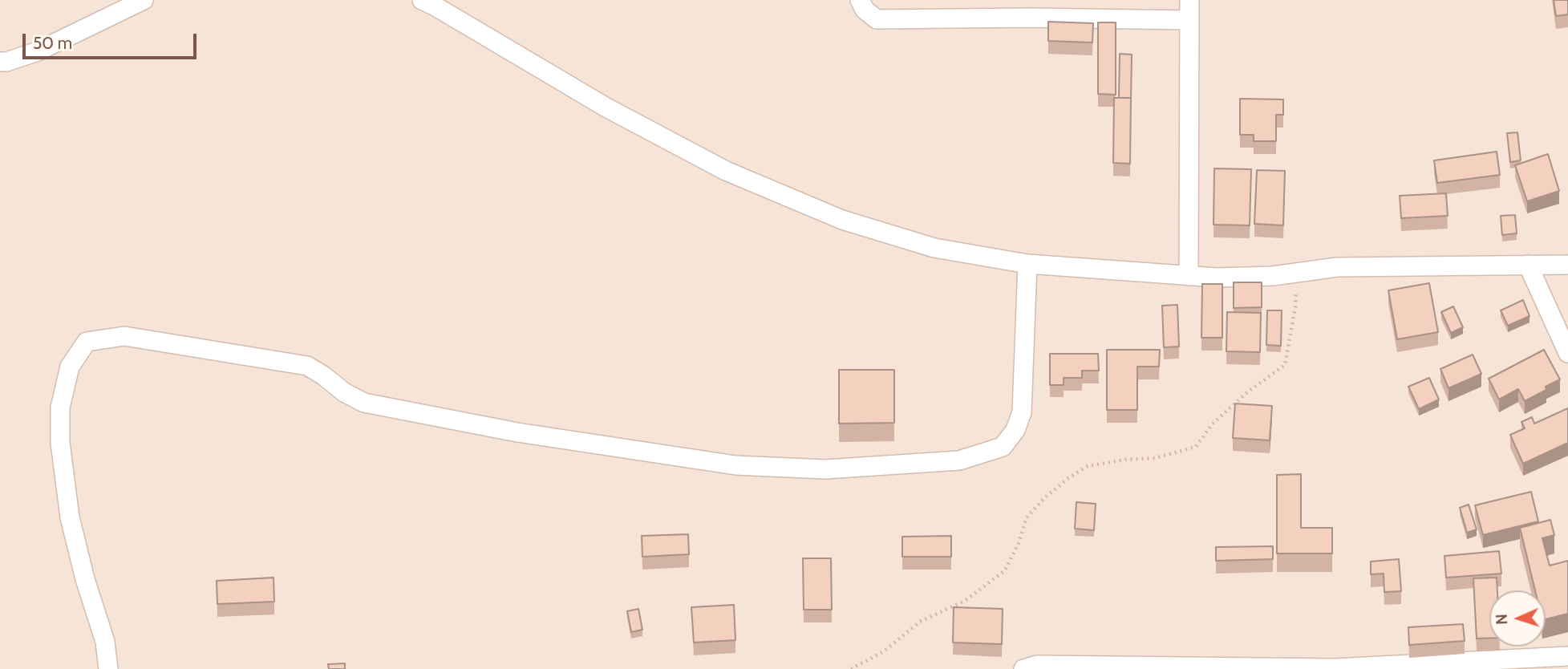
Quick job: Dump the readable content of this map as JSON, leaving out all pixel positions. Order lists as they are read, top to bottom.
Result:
{
  "scale_bar": "50 m",
  "north": "left"
}
